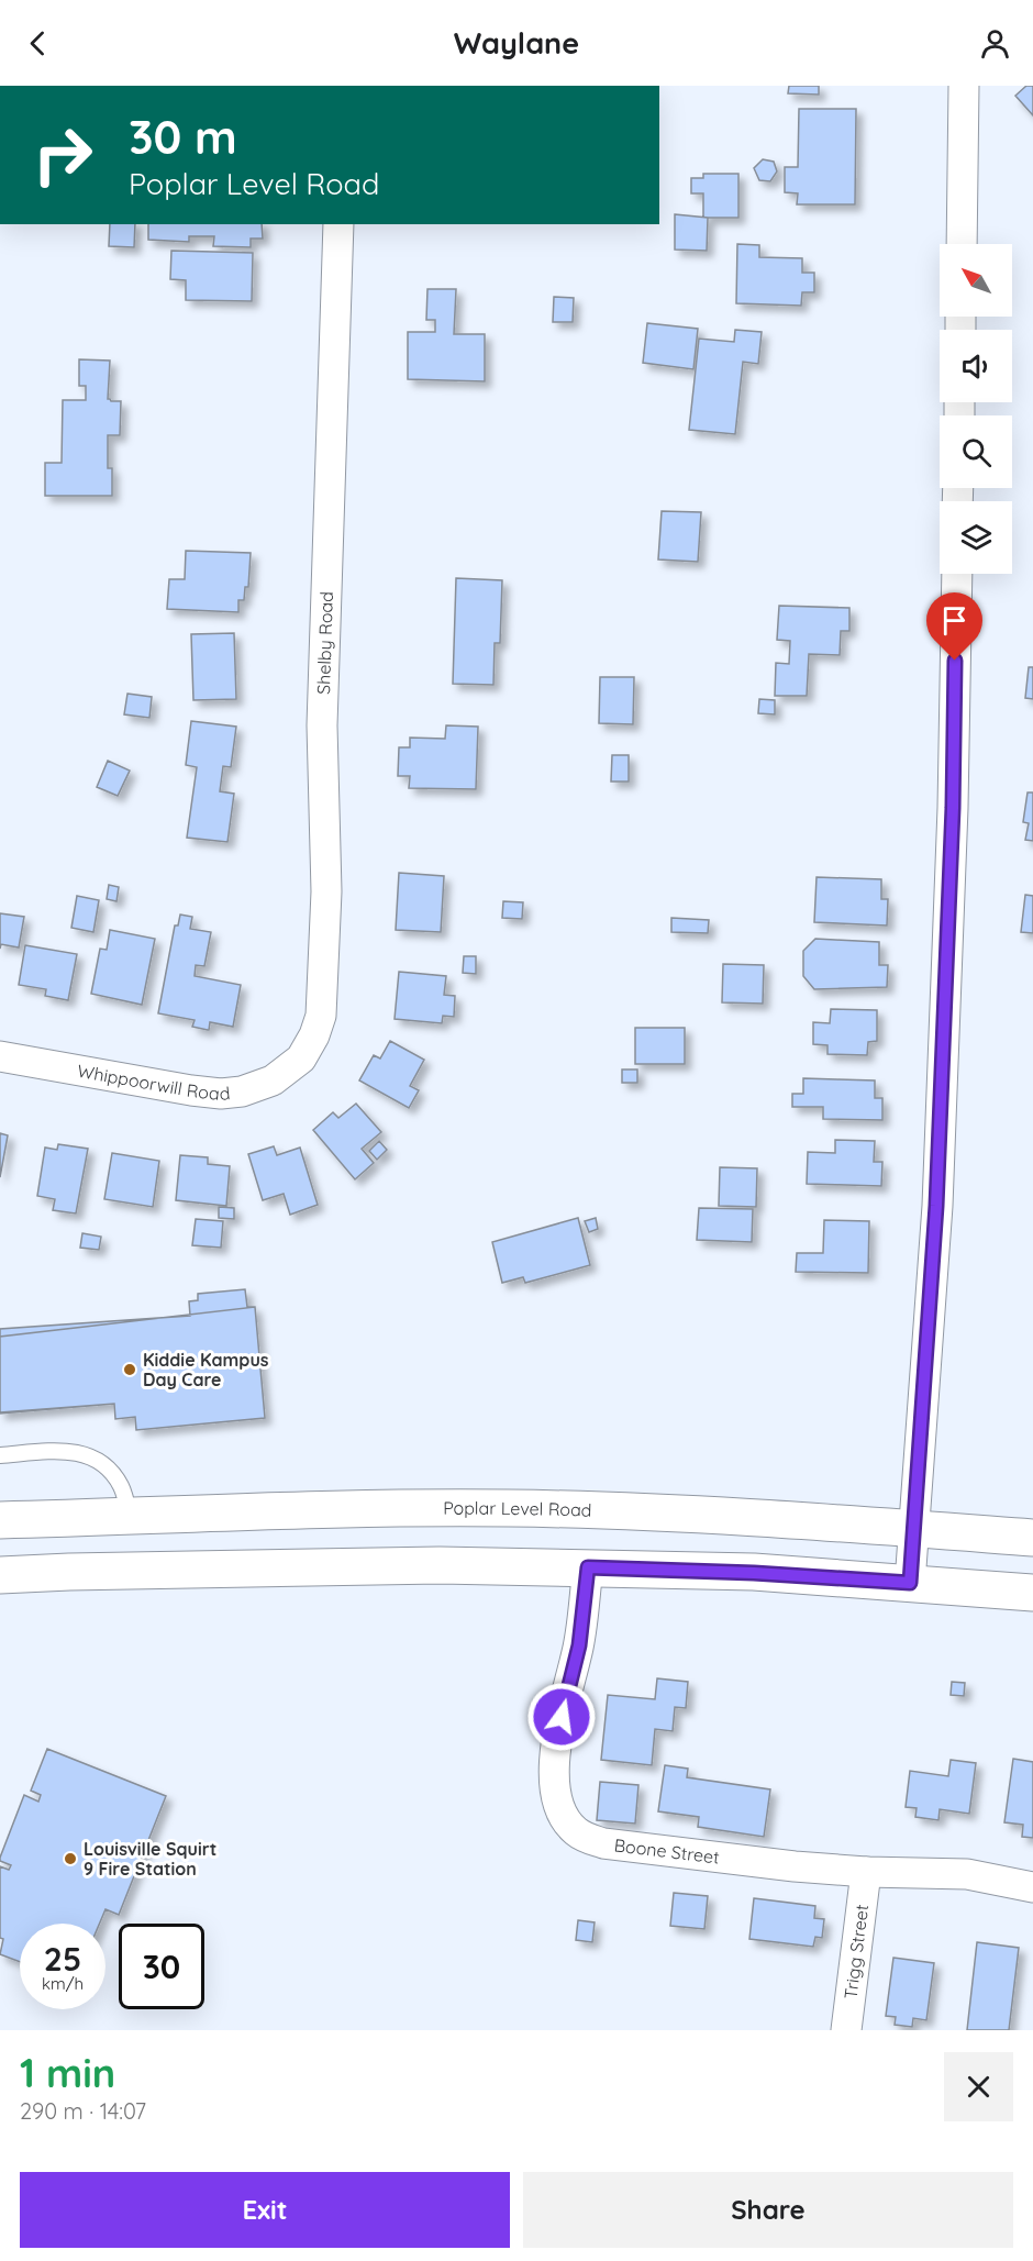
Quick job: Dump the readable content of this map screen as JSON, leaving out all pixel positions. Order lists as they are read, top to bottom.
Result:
{
  "streets": {
    "main road": ["Poplar Level Road"],
    "street": [
      "Shelby Road",
      "Whippoorwill Road",
      "Boone Street",
      "Trigg Street"
    ]
  },
  "crossings": [
    ["Shelby Road", "Whippoorwill Road"],
    ["Boone Street", "Trigg Street"]
  ],
  "places": ["Kiddie Kampus Day Care", "Louisville Squirt 9 Fire Station"],
  "north": "top left",
  "page": {
    "header": "Waylane",
    "turn": ["30 m", "Poplar Level Road"],
    "speed": "25 km/h",
    "limit": "30",
    "heading": ["1 min", "290 m · 14:07"],
    "buttons": ["Exit", "Share"]
  }
}
